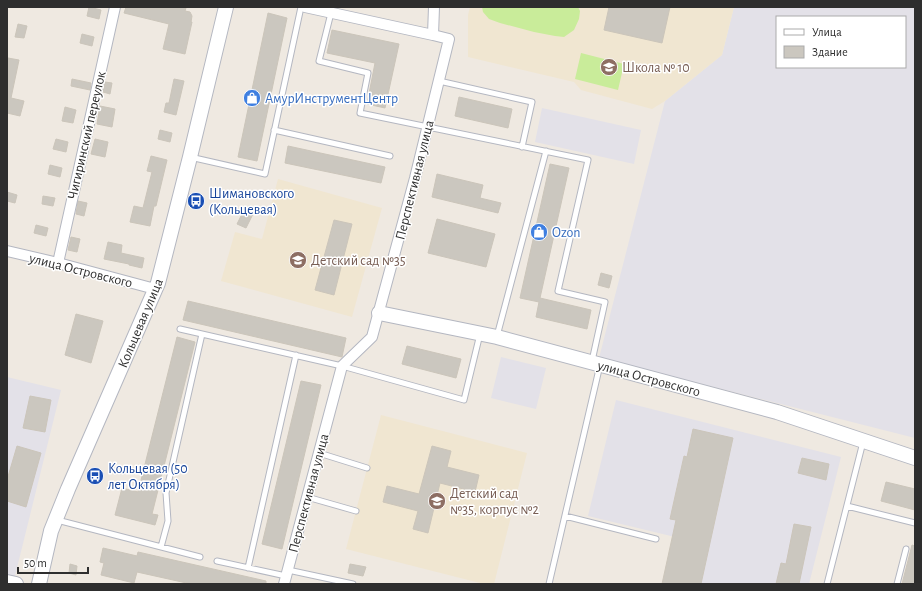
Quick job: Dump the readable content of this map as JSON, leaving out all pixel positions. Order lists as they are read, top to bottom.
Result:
{
  "streets": {
    "street": [
      "Чигиринский переулок",
      "Перспективная улица",
      "улица Островского",
      "Кольцевая улица"
    ]
  },
  "crossings": [
    ["Чигиринский переулок", "улица Островского"],
    ["Перспективная улица", "улица Островского"],
    ["улица Островского", "Кольцевая улица"]
  ],
  "places": {
    "school or university": ["Школа № 10", "Детский сад №35", "Детский сад №35, корпус №2"],
    "shop": ["АмурИнструментЦентр", "Ozon"],
    "bus stop": ["Шимановского (Кольцевая)", "Кольцевая (50 лет Октября)"]
  },
  "legend": ["Улица", "Здание"],
  "scale_bar": "50 m"
}
